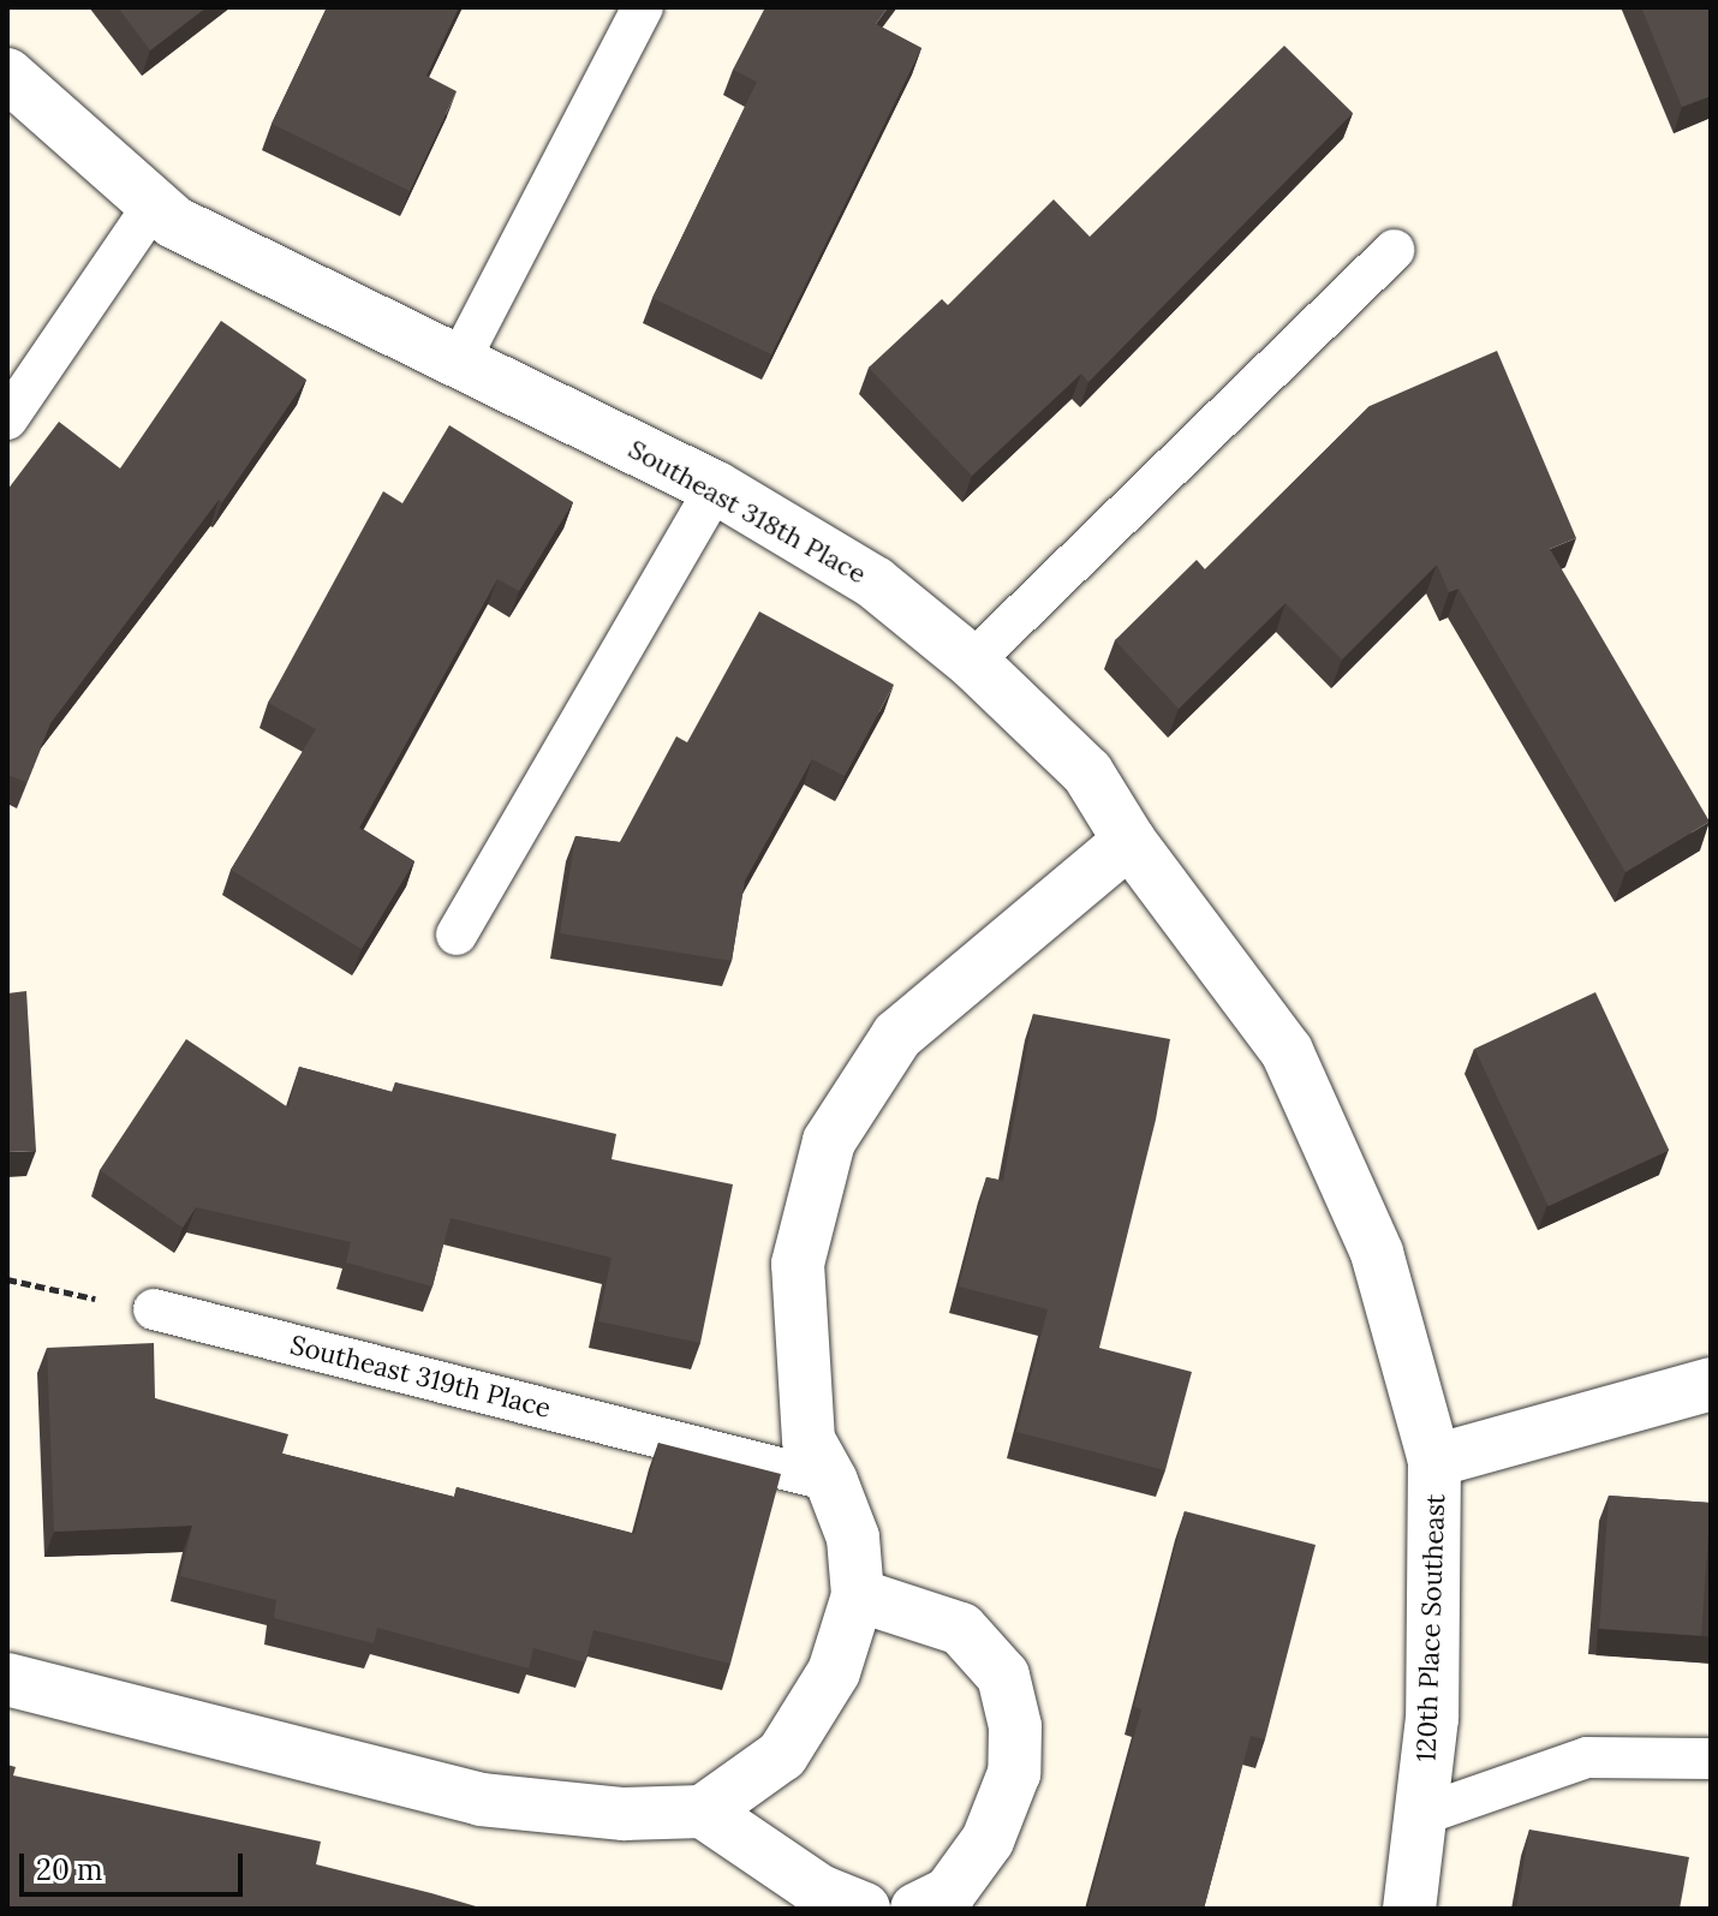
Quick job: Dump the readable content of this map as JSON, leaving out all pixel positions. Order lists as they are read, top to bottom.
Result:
{
  "streets": {
    "street": ["Southeast 318th Place", "120th Place Southeast"],
    "lane": ["Southeast 319th Place"]
  },
  "crossings": [
    ["Southeast 318th Place", "120th Place Southeast"]
  ],
  "scale_bar": "20 m"
}
